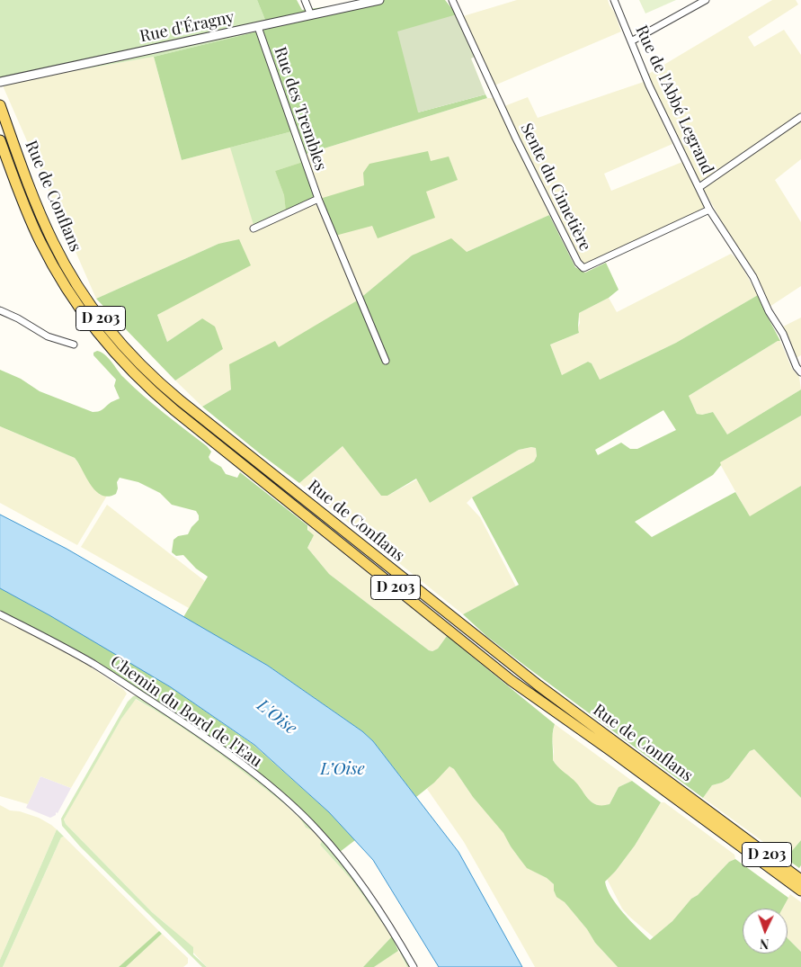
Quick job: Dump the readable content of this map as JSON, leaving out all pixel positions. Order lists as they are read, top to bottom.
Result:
{
  "streets": {
    "main road": ["Rue de Conflans", "D 203"],
    "street": [
      "Rue d'Éragny",
      "Rue de l'Abbé Legrand",
      "Rue des Trembles",
      "Sente du Cimetière",
      "Chemin du Bord de l'Eau"
    ]
  },
  "crossings": [
    ["Rue d'Éragny", "Rue des Trembles"],
    ["Rue de l'Abbé Legrand", "Sente du Cimetière"]
  ],
  "water": ["L'Oise", "L’Oise"],
  "north": "bottom"
}
